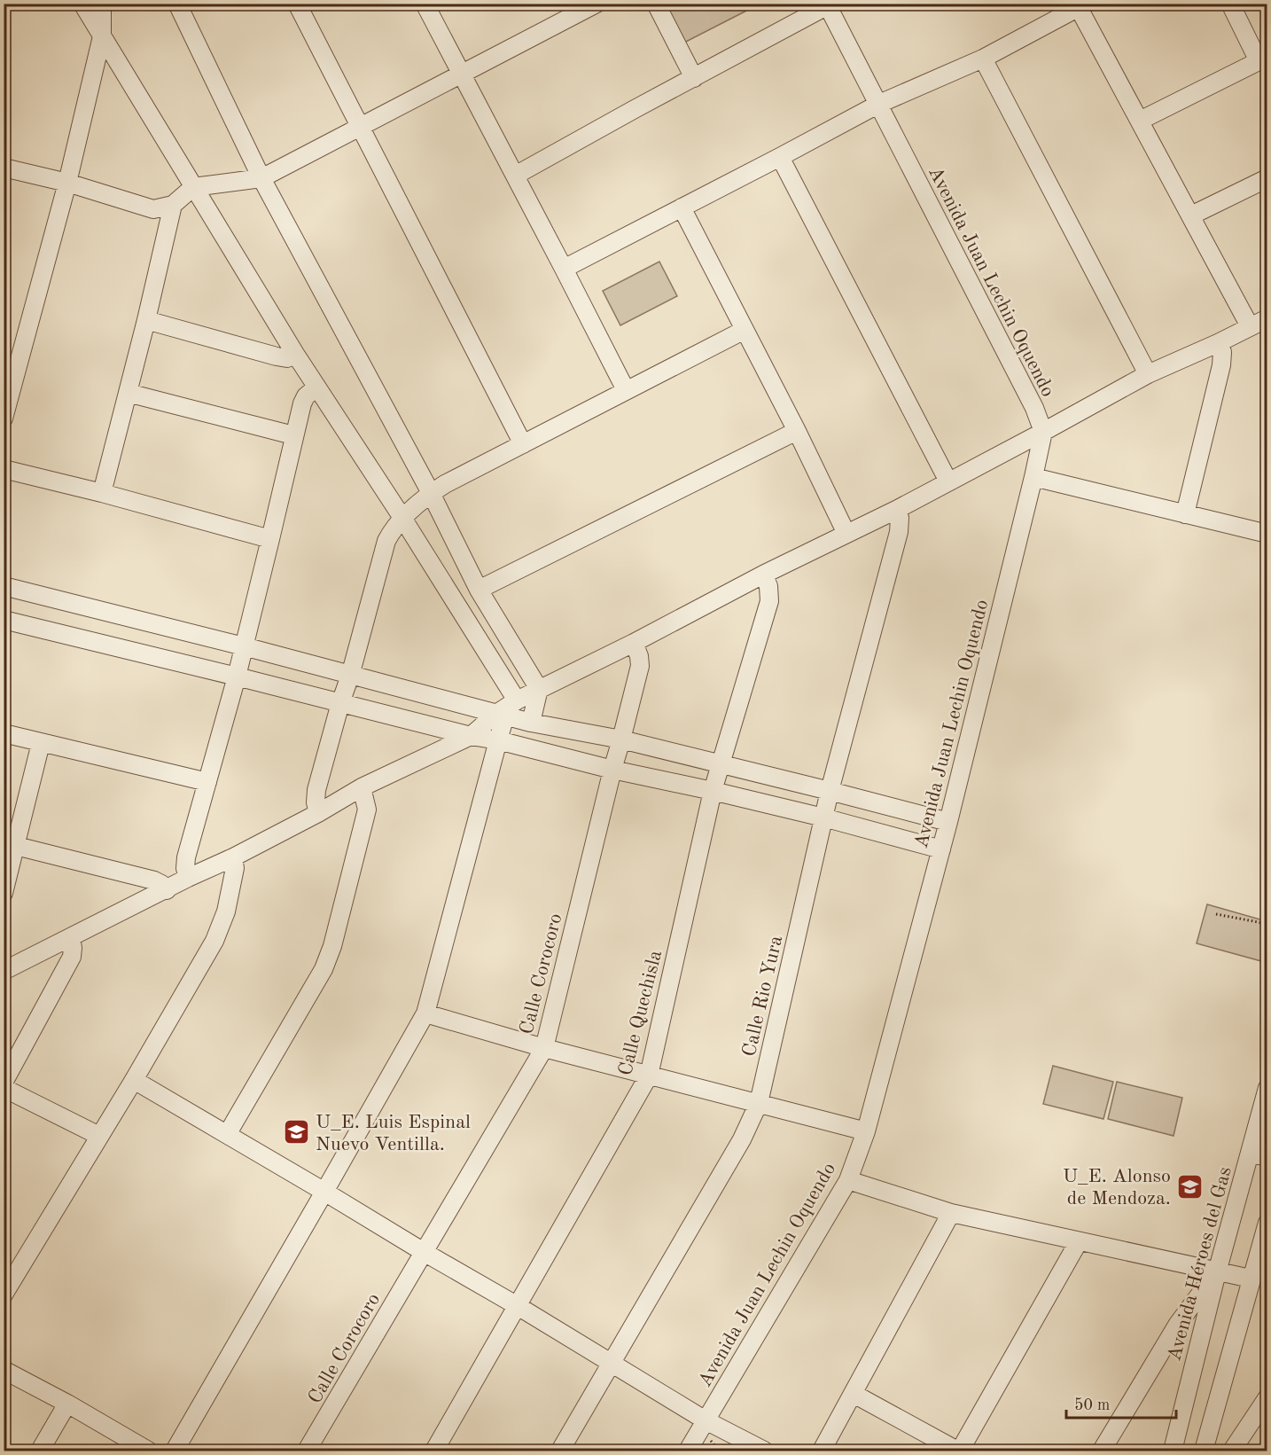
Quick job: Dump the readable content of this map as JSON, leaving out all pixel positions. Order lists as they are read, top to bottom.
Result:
{
  "streets": {
    "street": [
      "Avenida Juan Lechin Oquendo",
      "Calle Corocoro",
      "Calle Rio Yura",
      "Calle Quechisla",
      "Avenida Héroes del Gas"
    ]
  },
  "places": {
    "school or university": ["U_E. Luis Espinal Nuevo Ventilla.", "U_E. Alonso de Mendoza."]
  },
  "scale_bar": "50 m"
}
